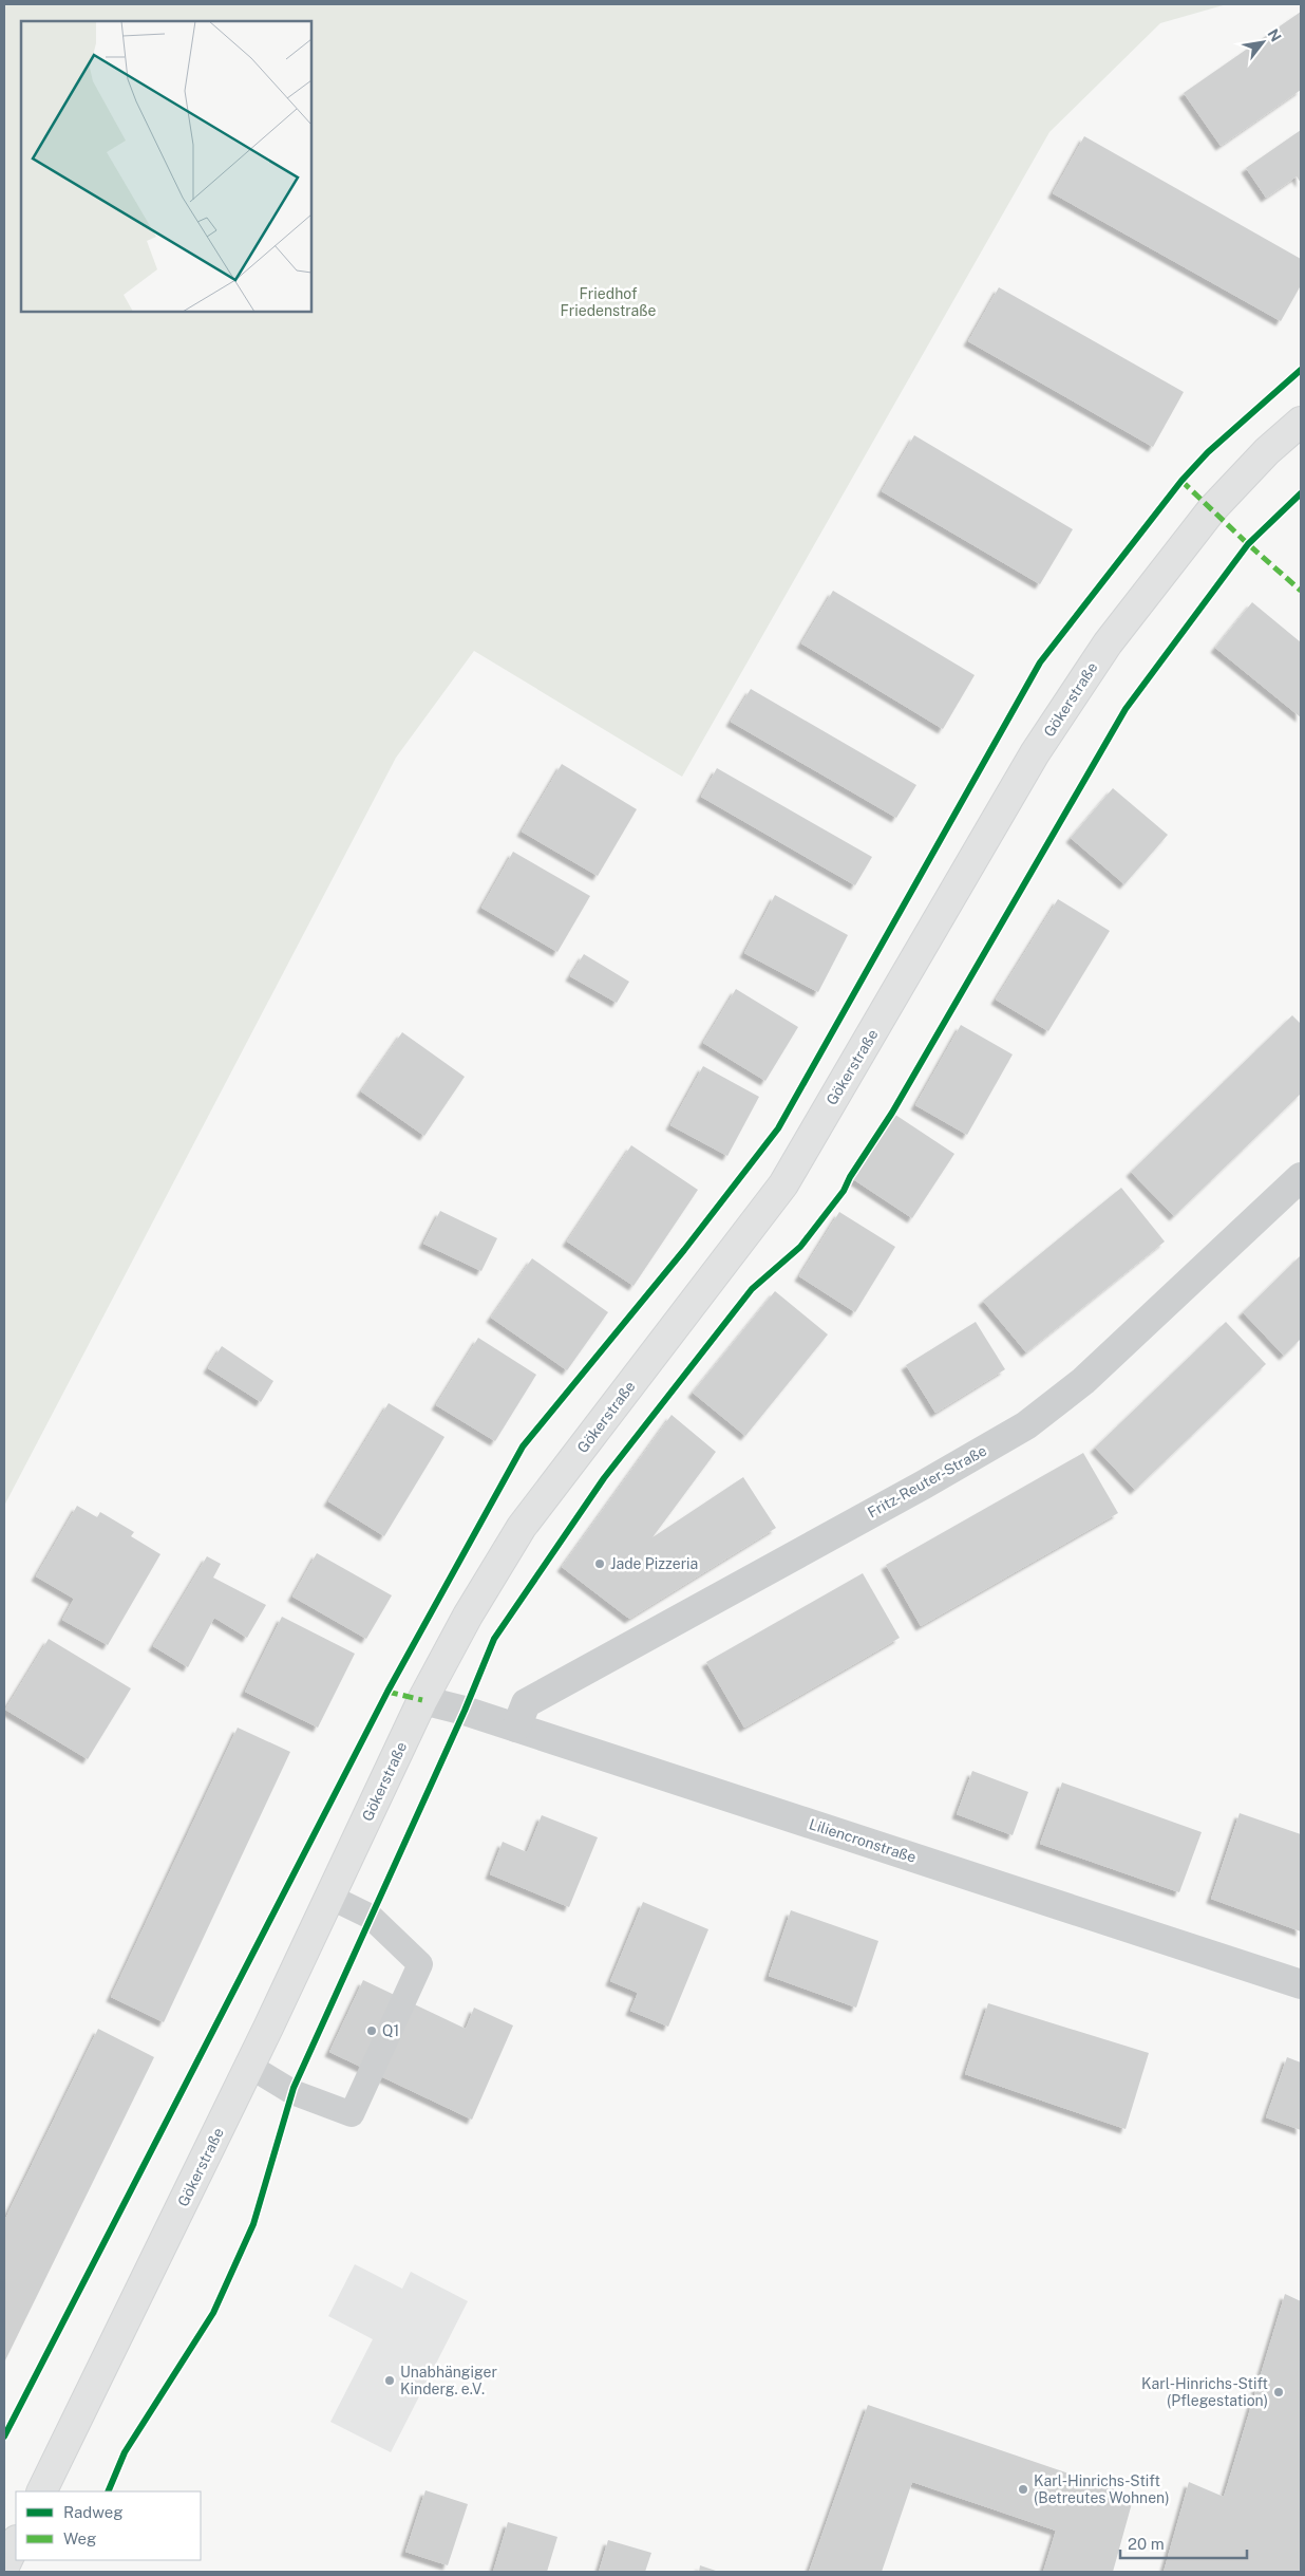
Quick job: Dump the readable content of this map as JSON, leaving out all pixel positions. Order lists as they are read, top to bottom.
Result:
{
  "streets": {
    "main road": ["Gökerstraße"],
    "street": ["Fritz-Reuter-Straße", "Liliencronstraße"]
  },
  "crossings": [
    ["Gökerstraße", "Liliencronstraße"],
    ["Fritz-Reuter-Straße", "Liliencronstraße"]
  ],
  "parks": ["Friedhof Friedenstraße"],
  "places": [
    "Jade Pizzeria",
    "Q1",
    "Unabhängiger Kinderg. e.V.",
    "Karl-Hinrichs-Stift (Pflegestation)",
    "Karl-Hinrichs-Stift (Betreutes Wohnen)"
  ],
  "legend": ["Radweg", "Weg"],
  "scale_bar": "20 m",
  "north": "top right"
}
